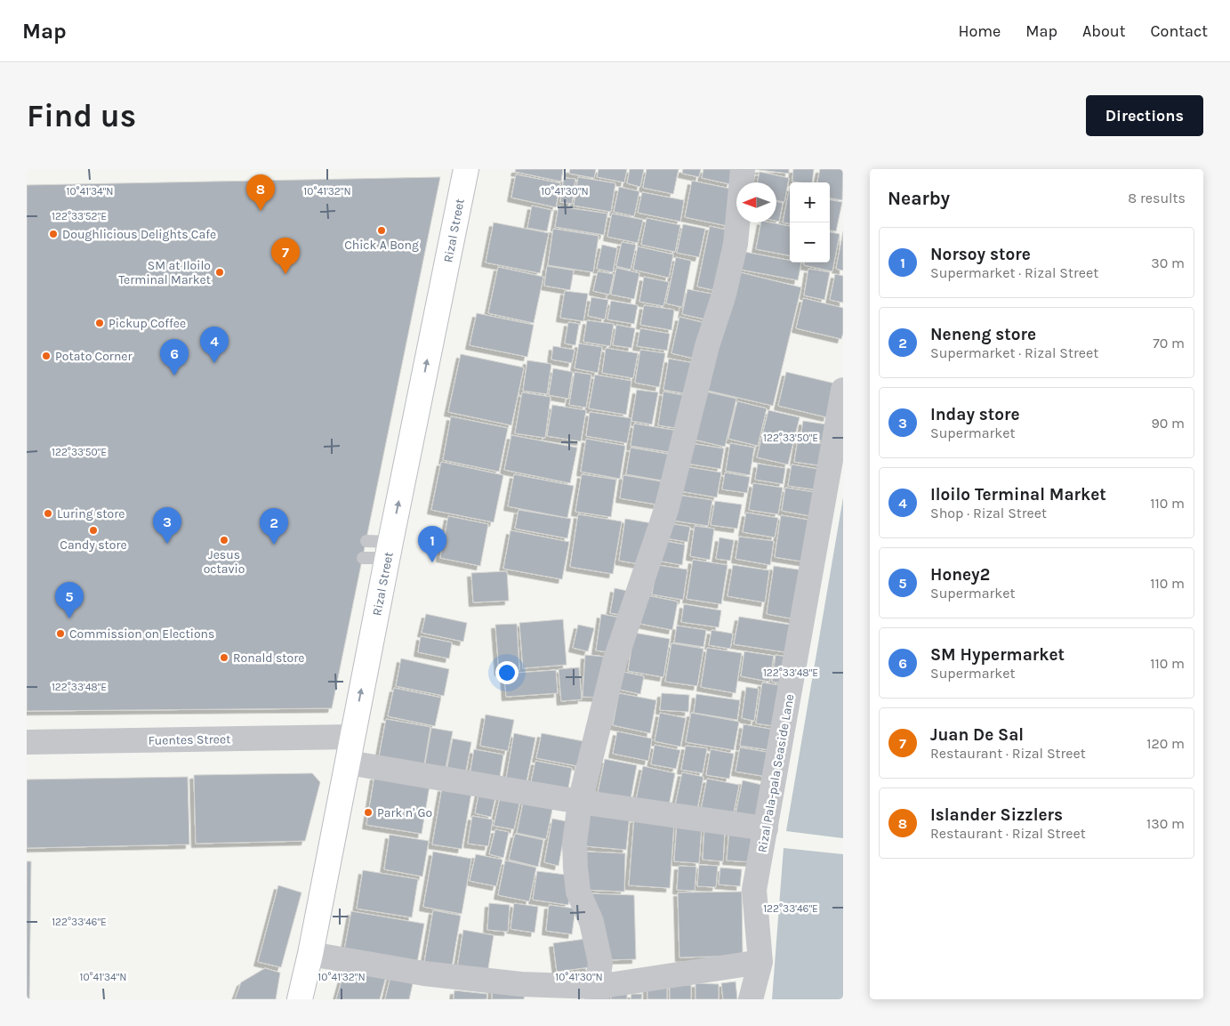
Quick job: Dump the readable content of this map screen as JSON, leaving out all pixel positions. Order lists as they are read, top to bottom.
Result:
{
  "streets": {
    "main road": ["Rizal Street"],
    "street": ["Fuentes Street", "Rizal Pala-pala Seaside Lane"]
  },
  "crossings": [
    ["Rizal Street", "Fuentes Street"]
  ],
  "one_way": ["Rizal Street"],
  "places": [
    "Chick A Bong",
    "Doughlicious Delights Cafe",
    "SM at Iloilo Terminal Market",
    "Pickup Coffee",
    "Potato Corner",
    "Luring store",
    "Candy store",
    "Jesus octavio",
    "Commission on Elections",
    "Ronald store",
    "Park n' Go"
  ],
  "north": "left",
  "page": {
    "header": "Map",
    "nav": [
      "Home",
      "Map",
      "About",
      "Contact"
    ],
    "buttons": "Directions",
    "title": "Find us",
    "heading": ["Nearby", "8 results"],
    "pins": [
      "8",
      "7",
      "4",
      "6",
      "3",
      "2",
      "1",
      "5"
    ],
    "map_buttons": ["+", "−"],
    "list": [
      {
        "mark": "1",
        "name": "Norsoy store",
        "note": "Supermarket · Rizal Street",
        "value": "30 m"
      },
      {
        "mark": "2",
        "name": "Neneng store",
        "note": "Supermarket · Rizal Street",
        "value": "70 m"
      },
      {
        "mark": "3",
        "name": "Inday store",
        "note": "Supermarket",
        "value": "90 m"
      },
      {
        "mark": "4",
        "name": "Iloilo Terminal Market",
        "note": "Shop · Rizal Street",
        "value": "110 m"
      },
      {
        "mark": "5",
        "name": "Honey2",
        "note": "Supermarket",
        "value": "110 m"
      },
      {
        "mark": "6",
        "name": "SM Hypermarket",
        "note": "Supermarket",
        "value": "110 m"
      },
      {
        "mark": "7",
        "name": "Juan De Sal",
        "note": "Restaurant · Rizal Street",
        "value": "120 m"
      },
      {
        "mark": "8",
        "name": "Islander Sizzlers",
        "note": "Restaurant · Rizal Street",
        "value": "130 m"
      }
    ]
  },
  "coordinates": [
    "10°41'34\"N",
    "10°41'32\"N",
    "10°41'30\"N",
    "122°33'52\"E",
    "122°33'50\"E",
    "122°33'48\"E",
    "122°33'46\"E"
  ]
}
